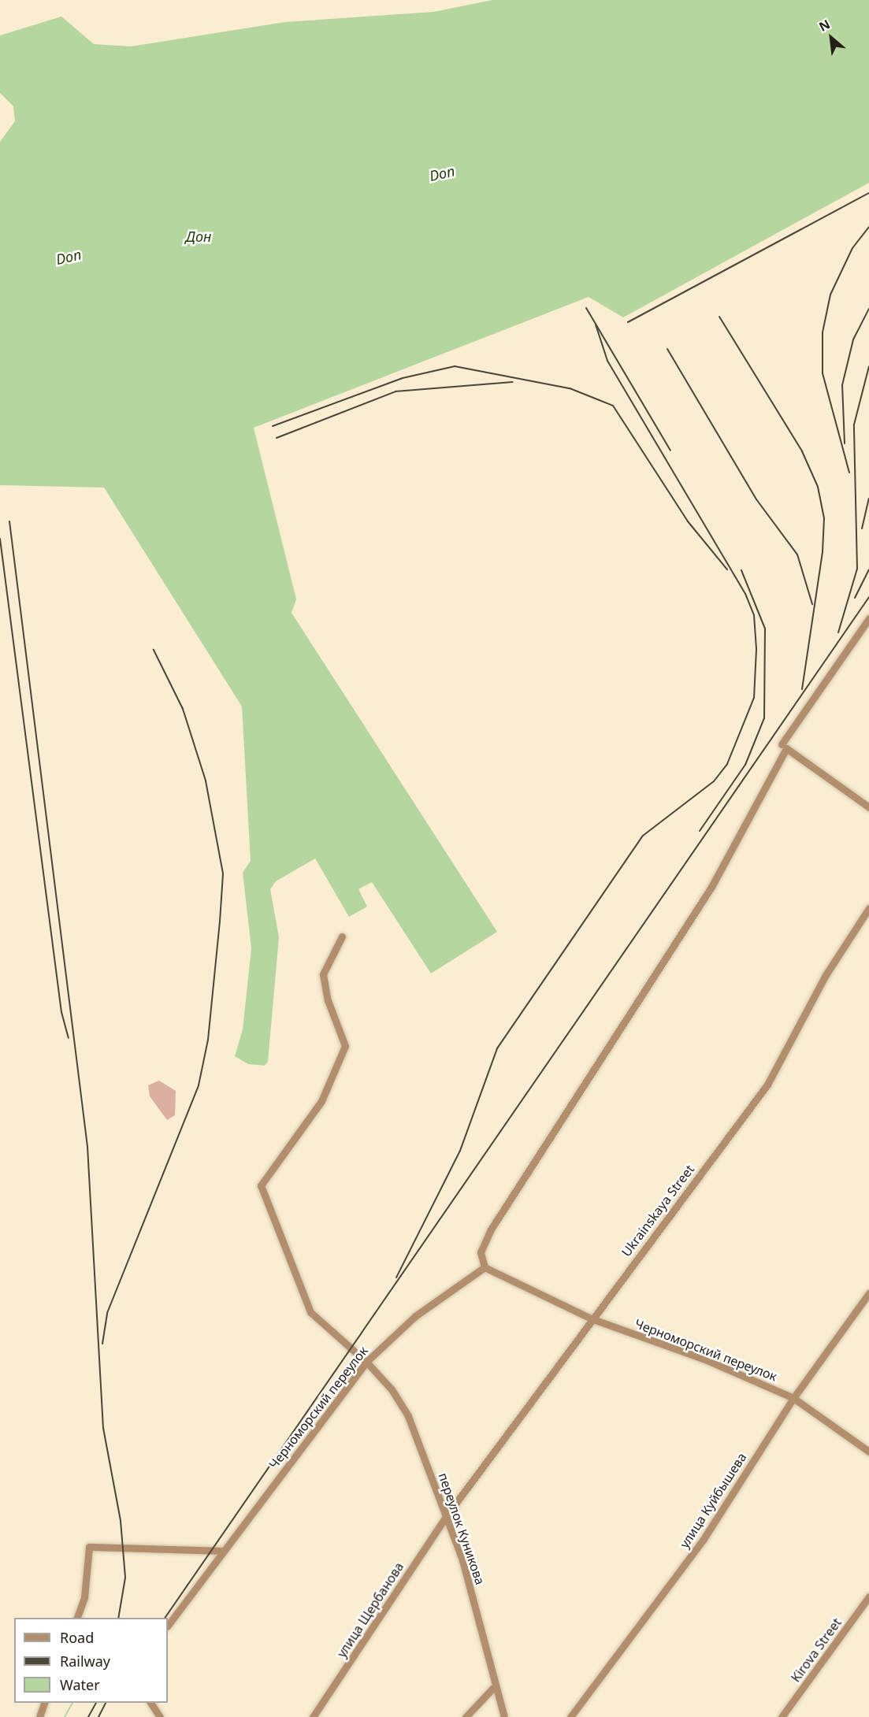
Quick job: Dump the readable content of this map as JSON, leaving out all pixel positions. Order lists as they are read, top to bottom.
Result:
{
  "streets": {
    "street": [
      "Ukrainskaya Street",
      "Черноморский переулок",
      "улица Куйбышева",
      "переулок Куникова",
      "улица Щербанова",
      "Kirova Street"
    ]
  },
  "crossings": [
    ["Ukrainskaya Street", "Черноморский переулок"],
    ["Ukrainskaya Street", "переулок Куникова"],
    ["Ukrainskaya Street", "улица Щербанова"],
    ["Черноморский переулок", "улица Куйбышева"],
    ["Черноморский переулок", "переулок Куникова"],
    ["переулок Куникова", "улица Щербанова"]
  ],
  "water": ["Don", "Дон"],
  "legend": ["Road", "Railway", "Water"],
  "north": "top left"
}
